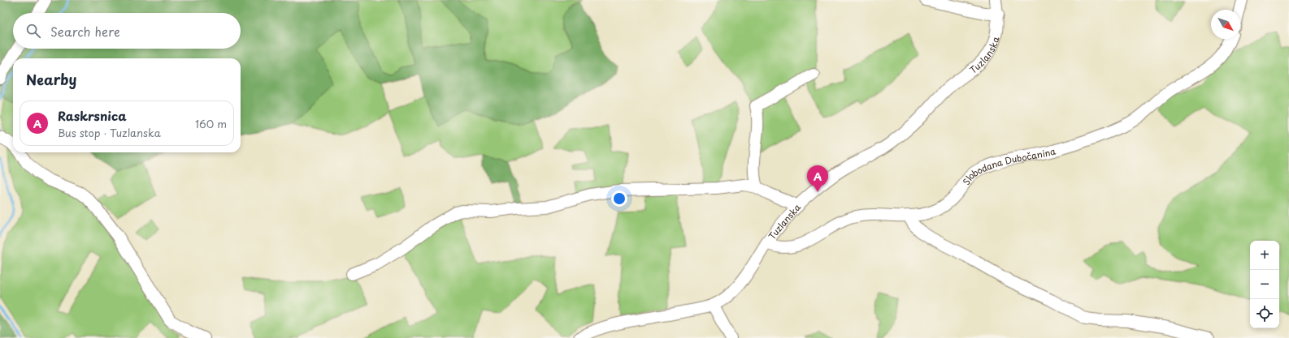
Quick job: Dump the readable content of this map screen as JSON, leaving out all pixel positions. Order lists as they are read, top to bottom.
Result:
{
  "streets": {
    "street": ["Tuzlanska", "Slobodana Dubočanina"]
  },
  "crossings": [
    ["Tuzlanska", "Slobodana Dubočanina"]
  ],
  "north": "bottom right",
  "page": {
    "search": "Search here",
    "heading": "Nearby",
    "list": [
      {
        "mark": "A",
        "name": "Raskrsnica",
        "note": "Bus stop · Tuzlanska",
        "value": "160 m"
      }
    ],
    "pins": "A",
    "map_buttons": ["+", "−"]
  }
}
